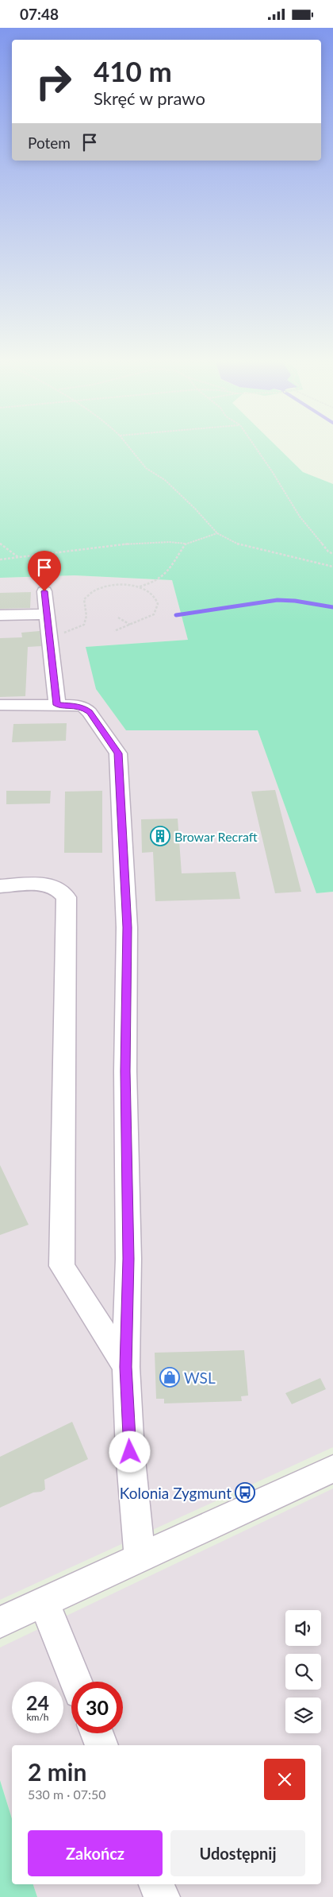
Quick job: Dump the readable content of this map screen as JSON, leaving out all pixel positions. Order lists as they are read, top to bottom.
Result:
{
  "places": {
    "building": ["Browar Recraft"],
    "shop": ["WSL"],
    "bus stop": ["Kolonia Zygmunt"]
  },
  "page": {
    "status": "07:48",
    "turn": ["410 m", "Skręć w prawo"],
    "then": "Potem",
    "speed": "24 km/h",
    "limit": "30",
    "heading": ["2 min", "530 m · 07:50"],
    "buttons": ["Zakończ", "Udostępnij"]
  }
}
